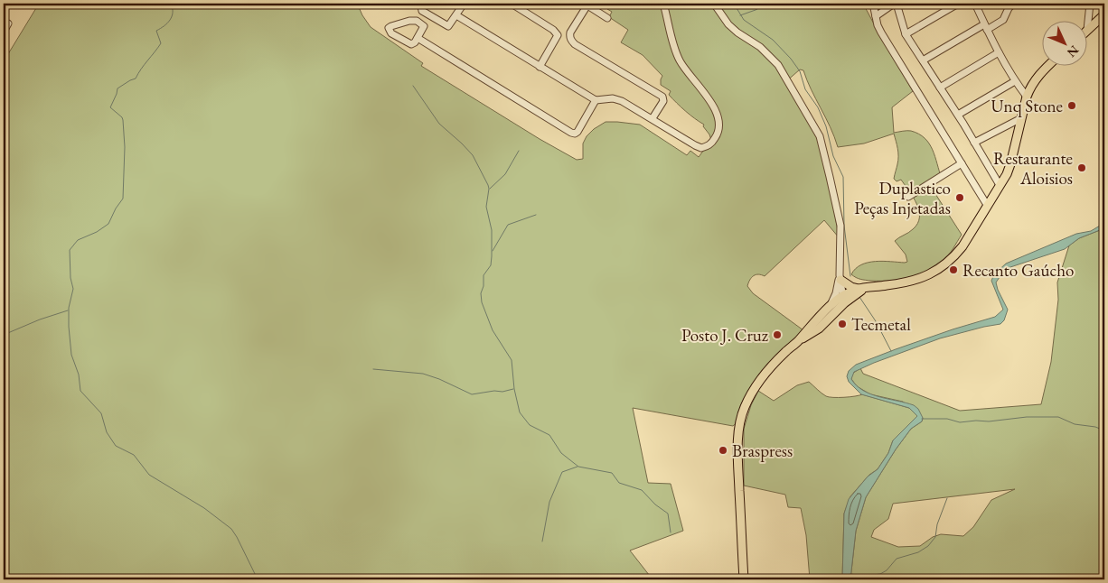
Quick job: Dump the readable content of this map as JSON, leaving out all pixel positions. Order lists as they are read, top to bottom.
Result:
{
  "places": [
    "Unq Stone",
    "Restaurante Aloisios",
    "Duplastico Peças Injetadas",
    "Recanto Gaúcho",
    "Tecmetal",
    "Posto J. Cruz",
    "Braspress"
  ],
  "north": "bottom right"
}
